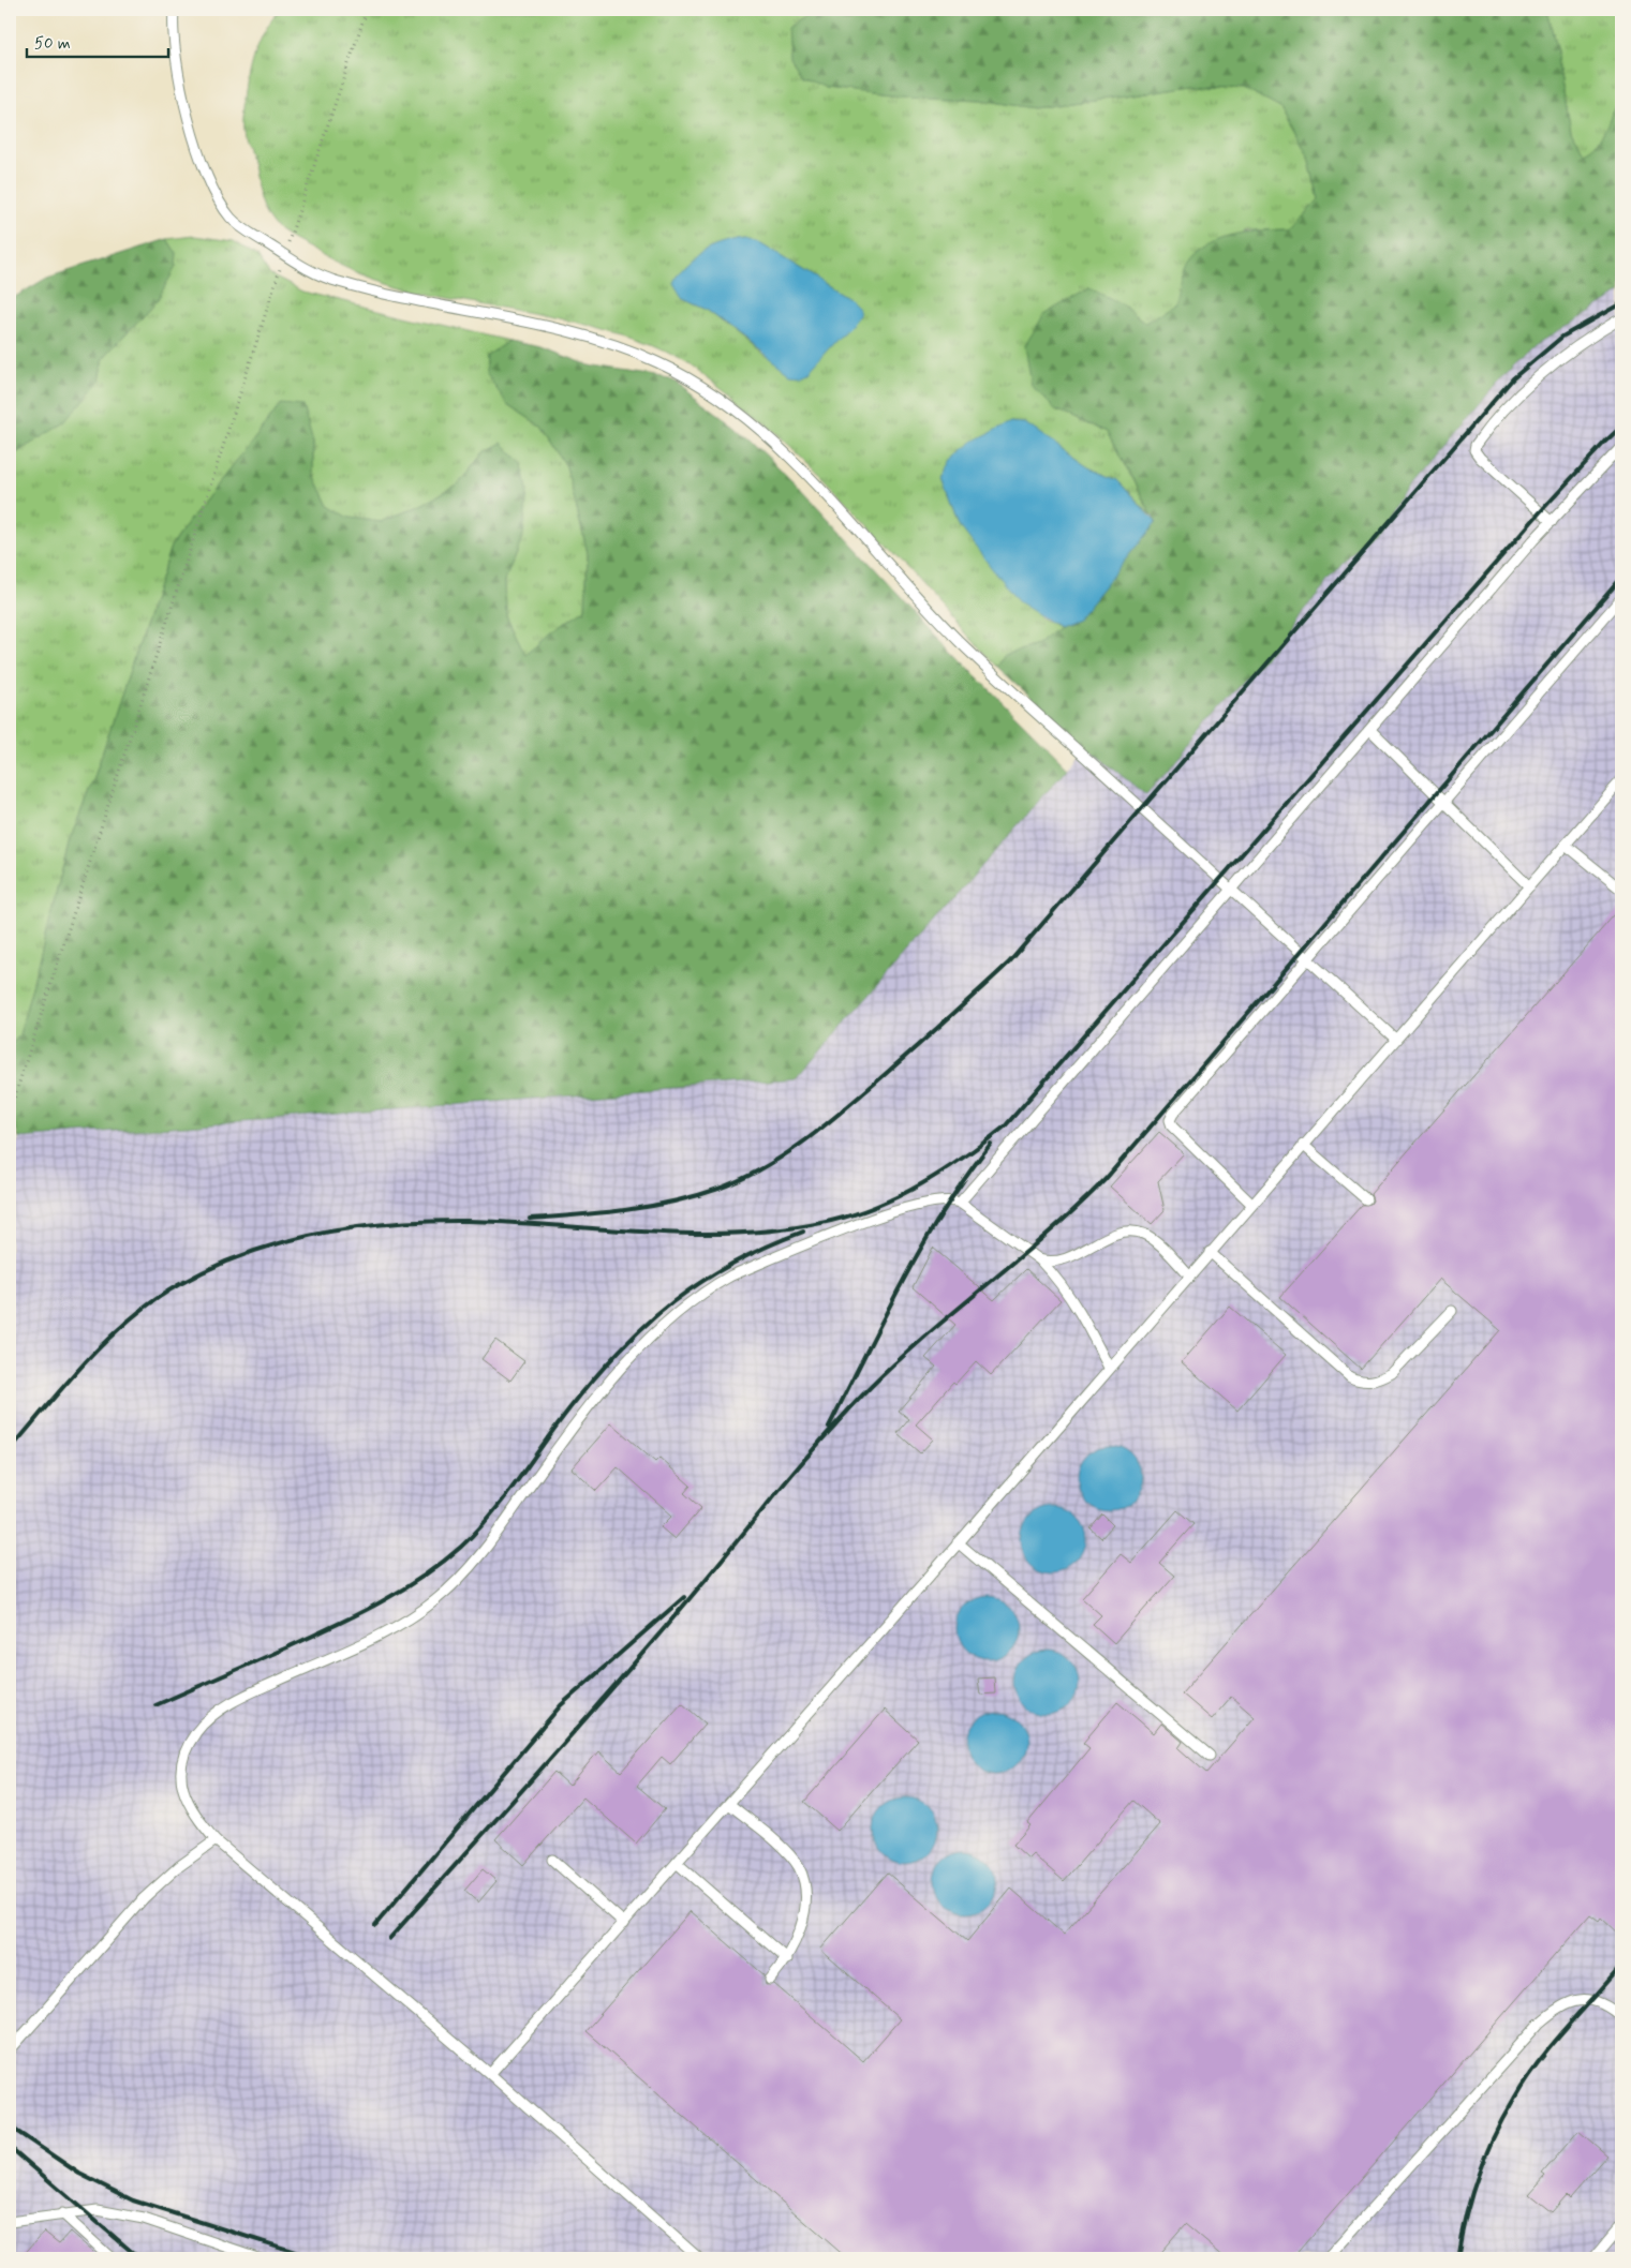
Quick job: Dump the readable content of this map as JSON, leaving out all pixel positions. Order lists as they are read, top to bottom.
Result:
{
  "scale_bar": "50 m"
}
